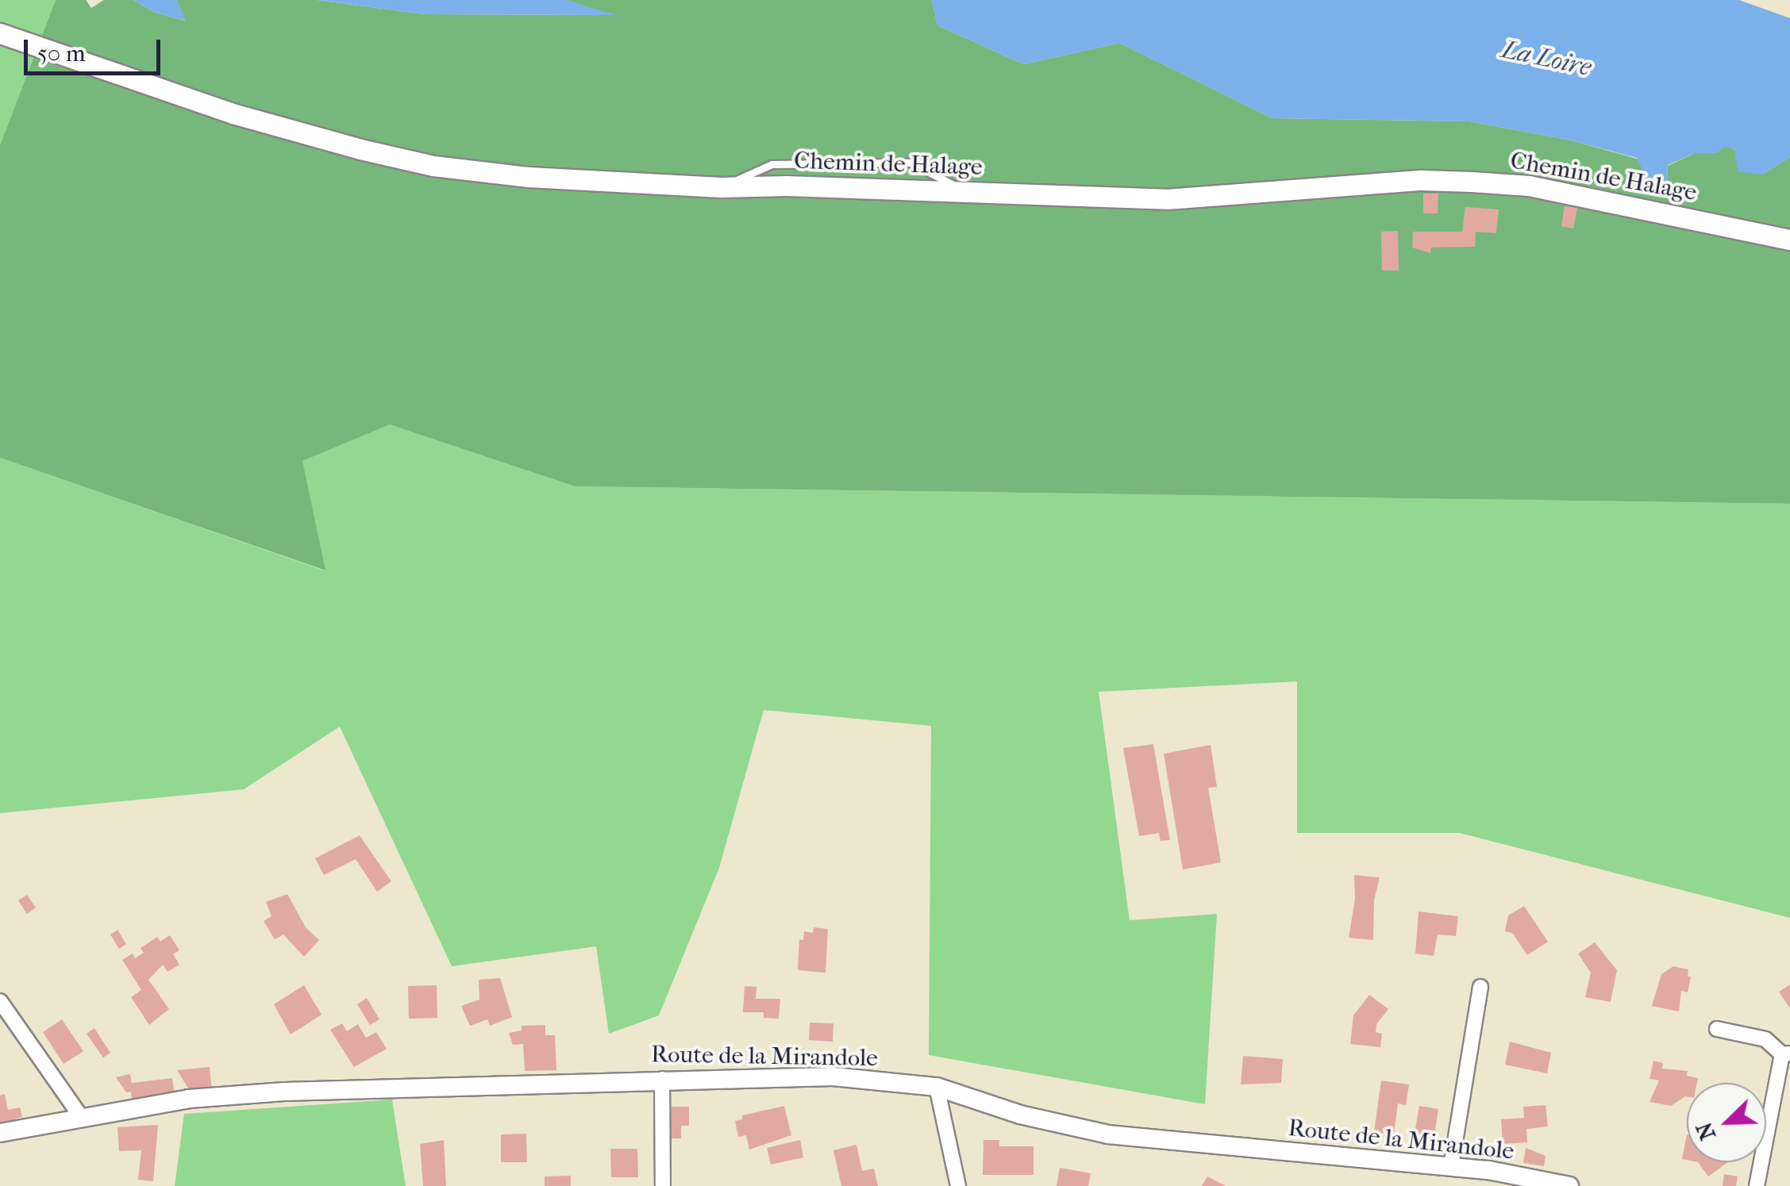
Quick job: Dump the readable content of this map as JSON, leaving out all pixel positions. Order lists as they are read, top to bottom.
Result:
{
  "streets": {
    "main road": ["Chemin de Halage"],
    "street": ["Route de la Mirandole"]
  },
  "water": ["La Loire"],
  "scale_bar": "50 m",
  "north": "bottom left"
}
